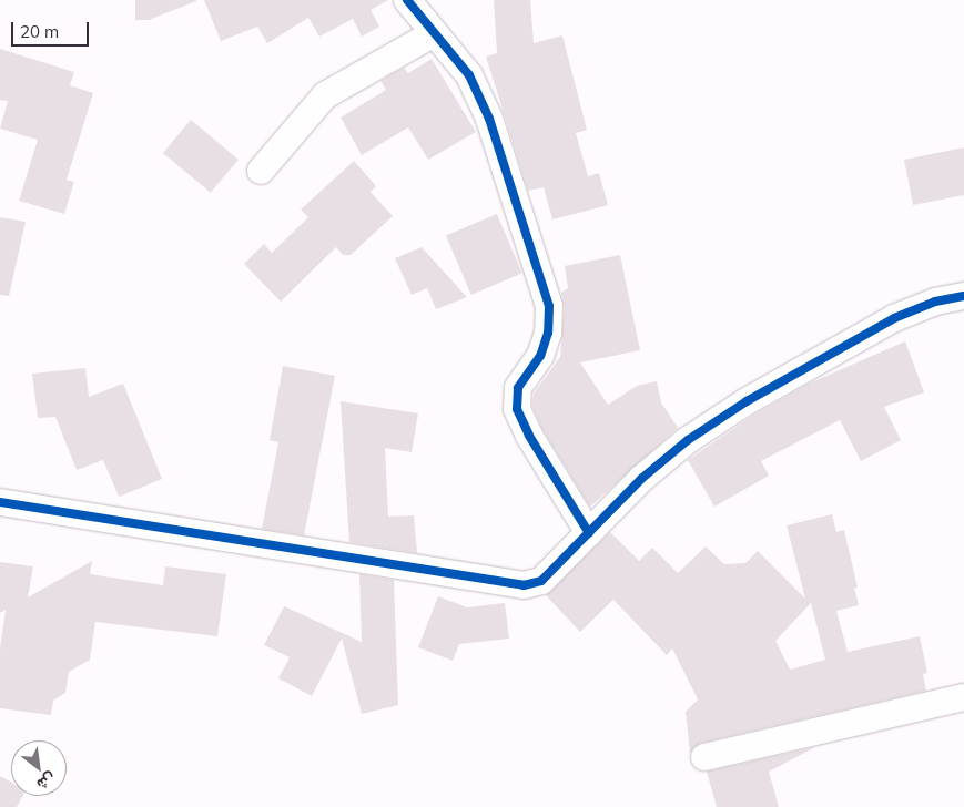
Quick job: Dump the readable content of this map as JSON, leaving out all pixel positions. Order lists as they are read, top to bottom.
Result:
{
  "scale_bar": "20 m",
  "north": "bottom right"
}
